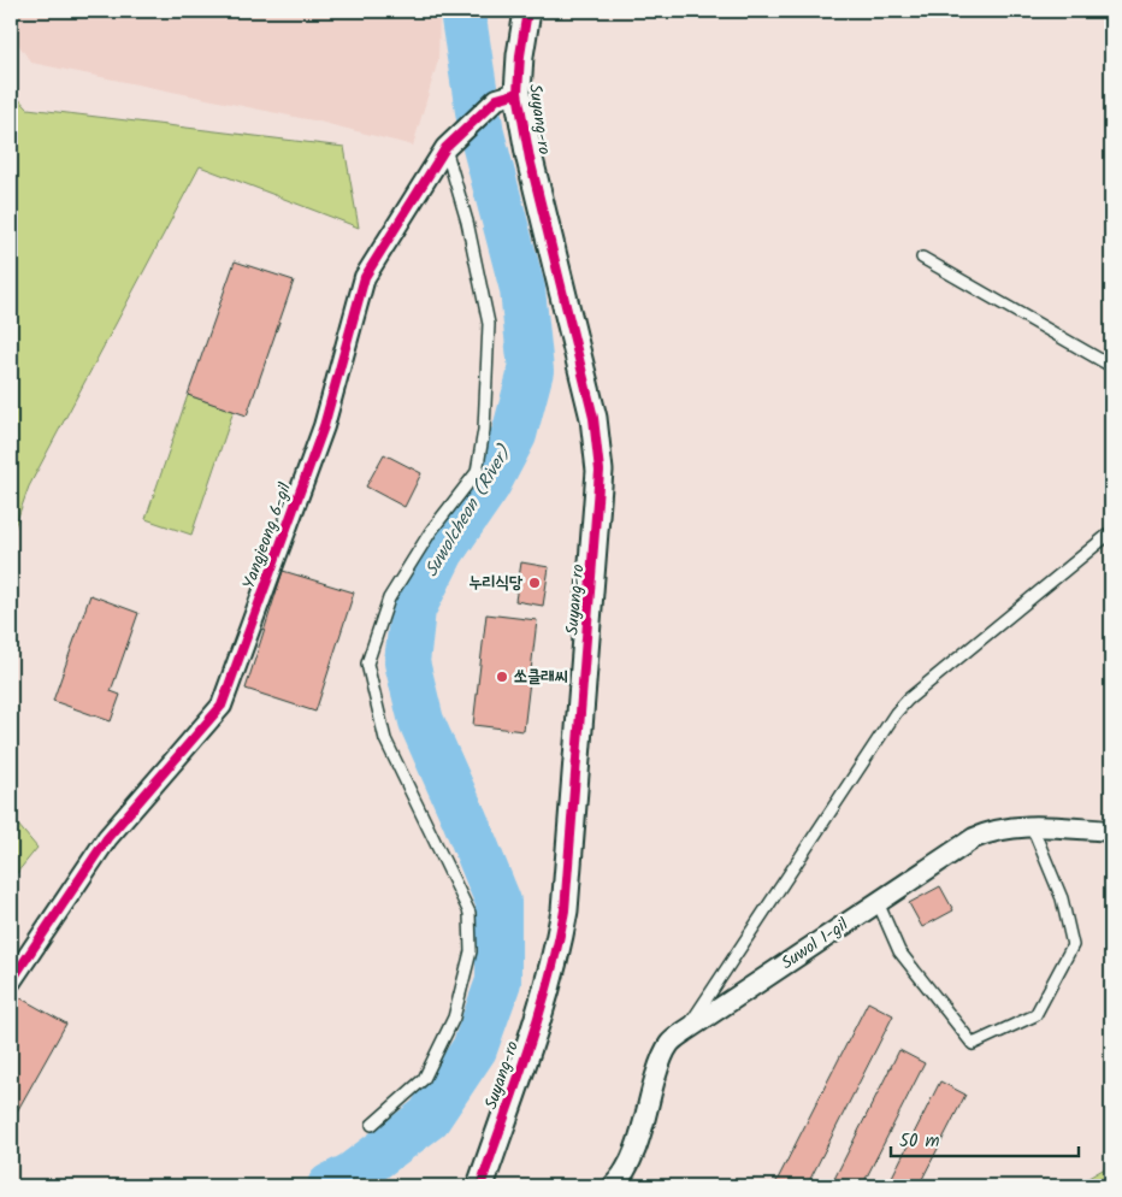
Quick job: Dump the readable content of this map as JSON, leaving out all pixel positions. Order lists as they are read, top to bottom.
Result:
{
  "streets": {
    "street": ["Suyang-ro", "Yangjeong 6-gil", "Suwol 1-gil"]
  },
  "crossings": [
    ["Suyang-ro", "Yangjeong 6-gil"]
  ],
  "water": ["Suwolcheon (River)"],
  "places": ["누리식당", "쏘클래씨"],
  "scale_bar": "50 m"
}
